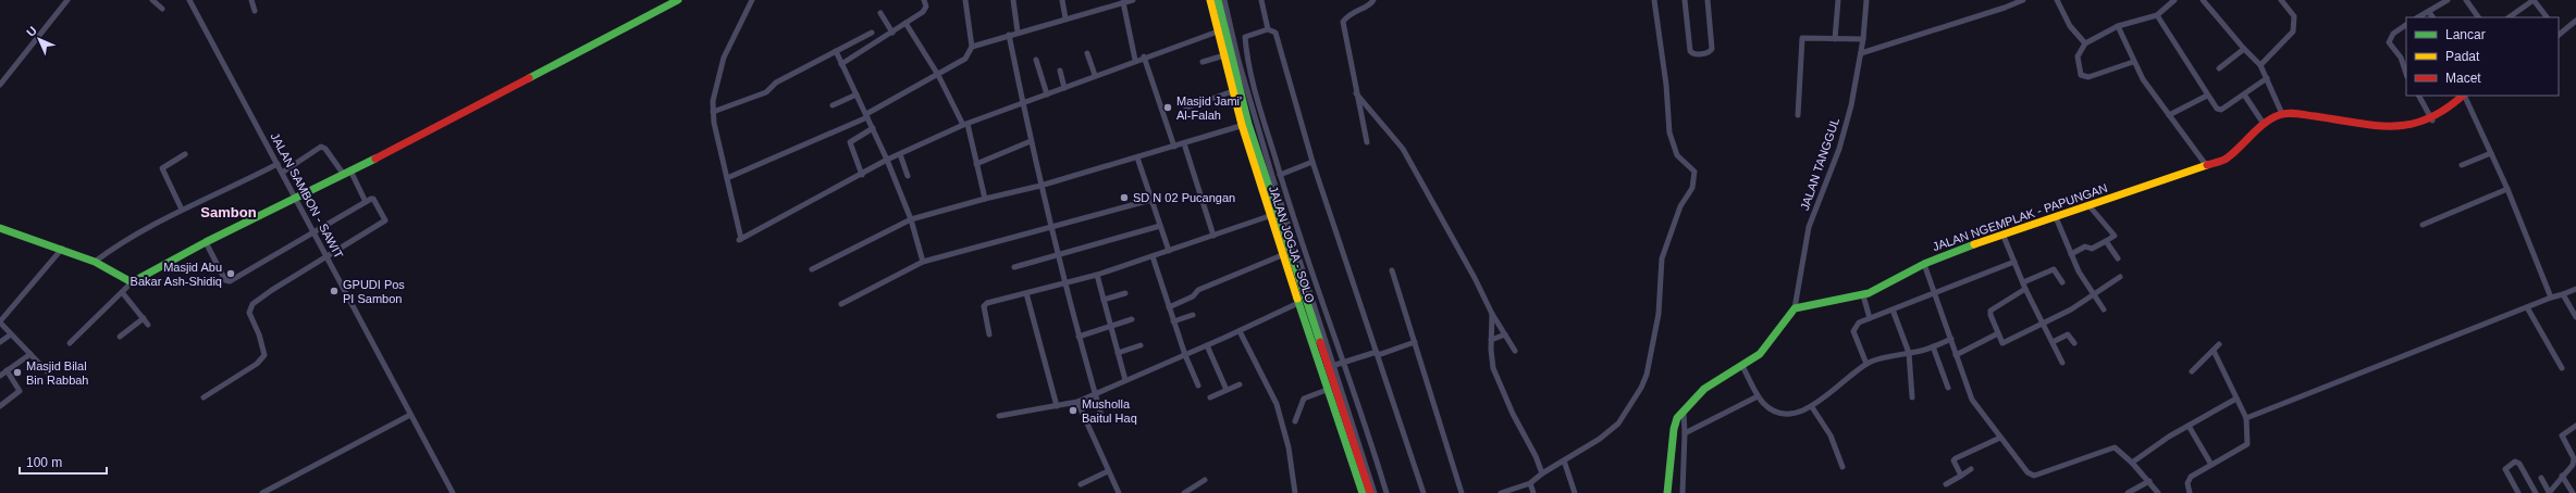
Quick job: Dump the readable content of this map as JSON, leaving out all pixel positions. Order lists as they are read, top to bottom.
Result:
{
  "streets": {
    "main road": ["JALAN NGEMPLAK - PAPUNGAN", "JALAN JOGJA - SOLO"],
    "street": ["JALAN TANGGUL", "JALAN SAMBON - SAWIT"]
  },
  "crossings": [
    ["JALAN TANGGUL", "JALAN NGEMPLAK - PAPUNGAN"]
  ],
  "districts": ["Sambon"],
  "places": [
    "Masjid Jami' Al-Falah",
    "SD N 02 Pucangan",
    "Masjid Abu Bakar Ash-Shidiq",
    "GPUDI Pos PI Sambon",
    "Masjid Bilal Bin Rabbah",
    "Musholla Baitul Haq"
  ],
  "legend": ["Lancar", "Padat", "Macet"],
  "scale_bar": "100 m",
  "north": "top left"
}
